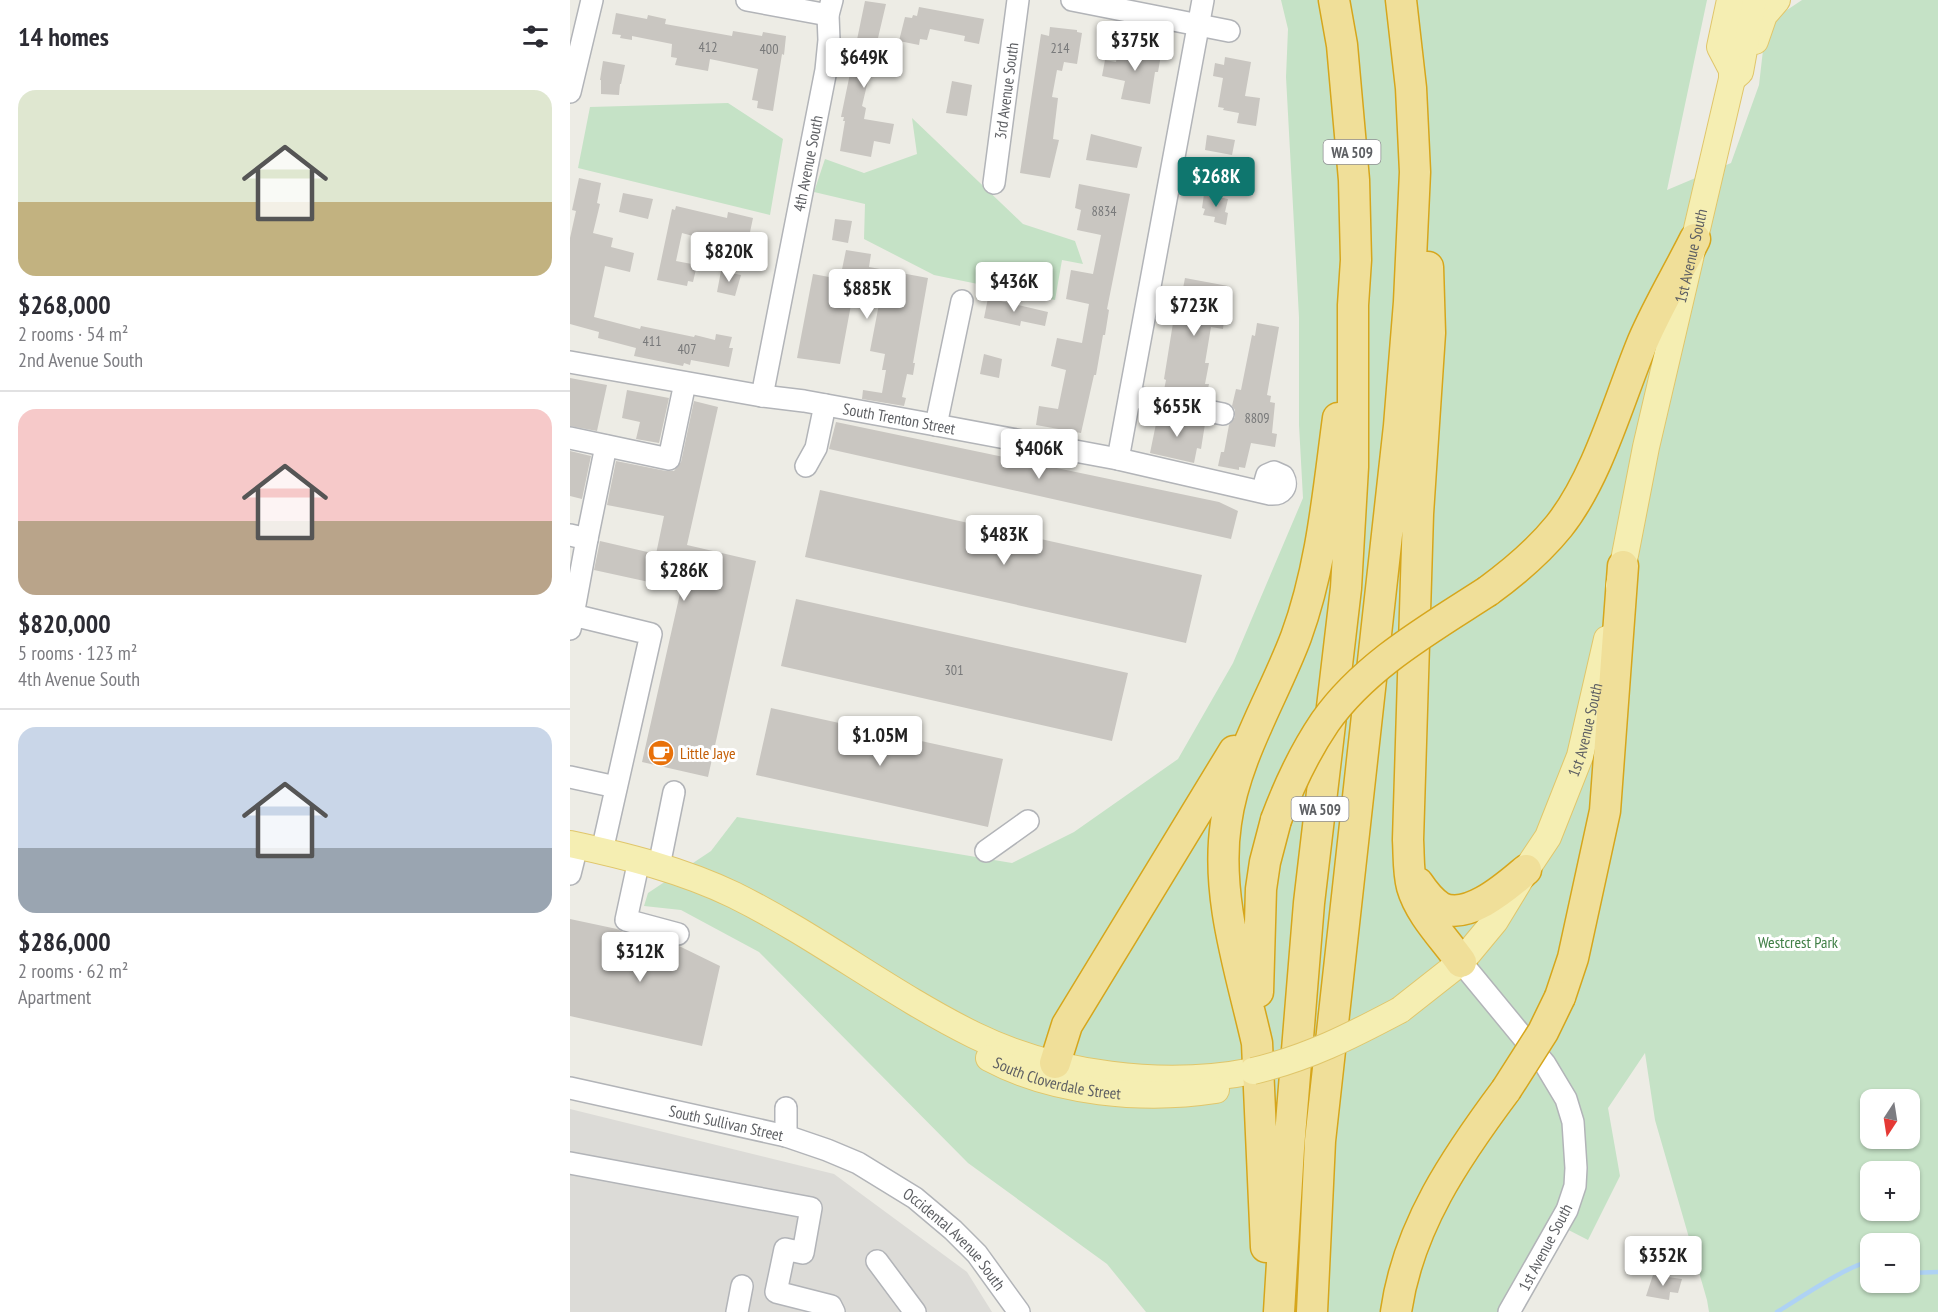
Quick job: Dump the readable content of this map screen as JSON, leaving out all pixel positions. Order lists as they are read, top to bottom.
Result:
{
  "streets": {
    "highway": ["WA 509"],
    "main road": ["1st Avenue South", "South Cloverdale Street"],
    "street": [
      "3rd Avenue South",
      "4th Avenue South",
      "South Trenton Street",
      "South Sullivan Street",
      "Occidental Avenue South"
    ]
  },
  "crossings": [
    ["4th Avenue South", "South Trenton Street"],
    ["1st Avenue South", "South Cloverdale Street"],
    ["South Sullivan Street", "Occidental Avenue South"]
  ],
  "parks": ["Westcrest Park"],
  "places": {
    "cafe": ["Little Jaye"]
  },
  "house_numbers": [
    "412",
    "214",
    "400",
    "8834",
    "411",
    "407",
    "8809",
    "301"
  ],
  "north": "bottom",
  "page": {
    "heading": "14 homes",
    "price": [
      "$375K",
      "$649K",
      "$268K",
      "$820K",
      "$436K",
      "$885K",
      "$723K",
      "$655K",
      "$406K",
      "$483K",
      "$286K",
      "$1.05M",
      "$312K",
      "$352K"
    ],
    "list": [
      {
        "name": "$268,000",
        "note": "2 rooms · 54 m² · 2nd Avenue South"
      },
      {
        "name": "$820,000",
        "note": "5 rooms · 123 m² · 4th Avenue South"
      },
      {
        "name": "$286,000",
        "note": "2 rooms · 62 m² · Apartment"
      }
    ],
    "map_buttons": ["+", "−"]
  }
}
